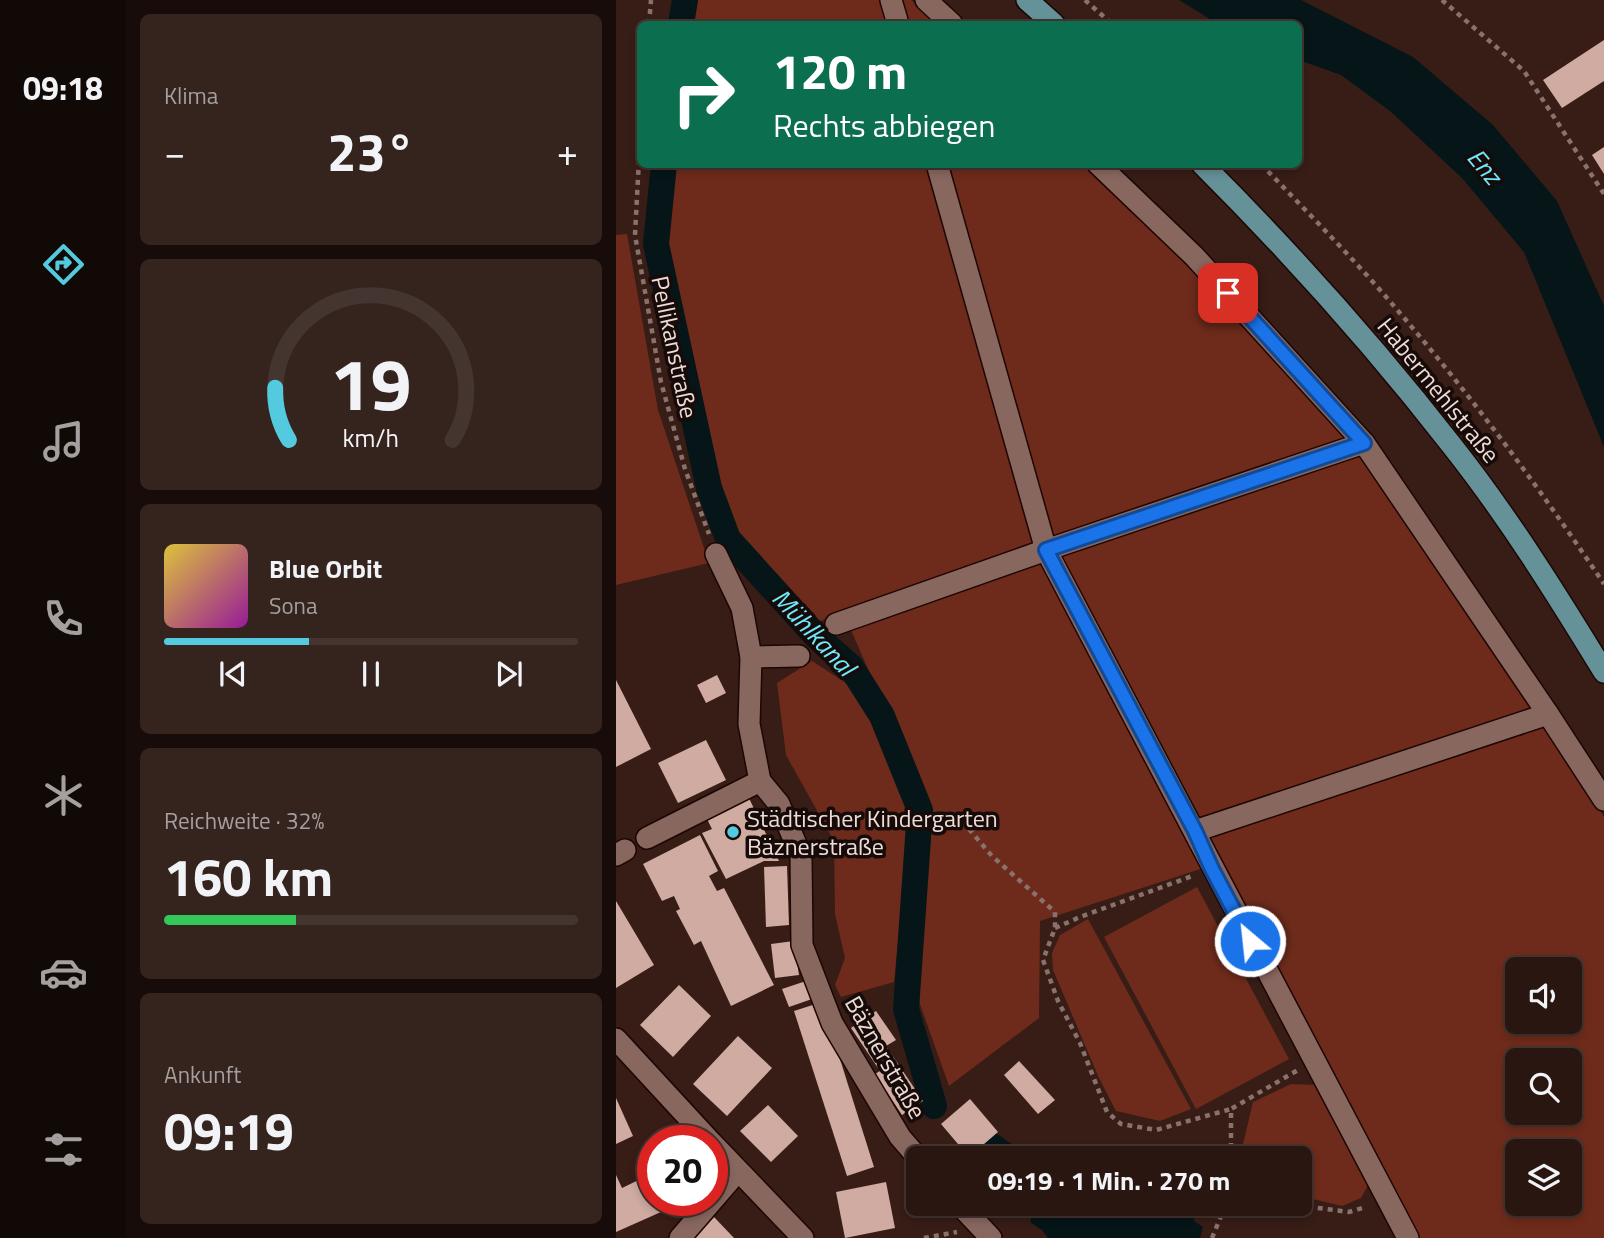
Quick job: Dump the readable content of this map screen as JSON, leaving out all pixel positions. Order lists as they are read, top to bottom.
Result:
{
  "streets": {
    "main road": ["Habermehlstraße"],
    "street": ["Bäznerstraße"],
    "path": ["Pellikanstraße"]
  },
  "crossings": [
    ["Pellikanstraße", "Bäznerstraße"]
  ],
  "water": ["Enz", "Mühlkanal"],
  "places": ["Städtischer Kindergarten Bäznerstraße"],
  "page": {
    "tabs": "09:18",
    "tile": [
      "Klima",
      ["Reichweite · 32%", "160 km"],
      ["Ankunft", "09:19"]
    ],
    "turn": ["120 m", "Rechts abbiegen"],
    "heat": ["−", "23°", "+"],
    "song": ["Blue Orbit", "Sona"],
    "limit": "20",
    "trip": "09:19 · 1 Min. · 270 m",
    "gauge": ["19", "km/h"]
  }
}
